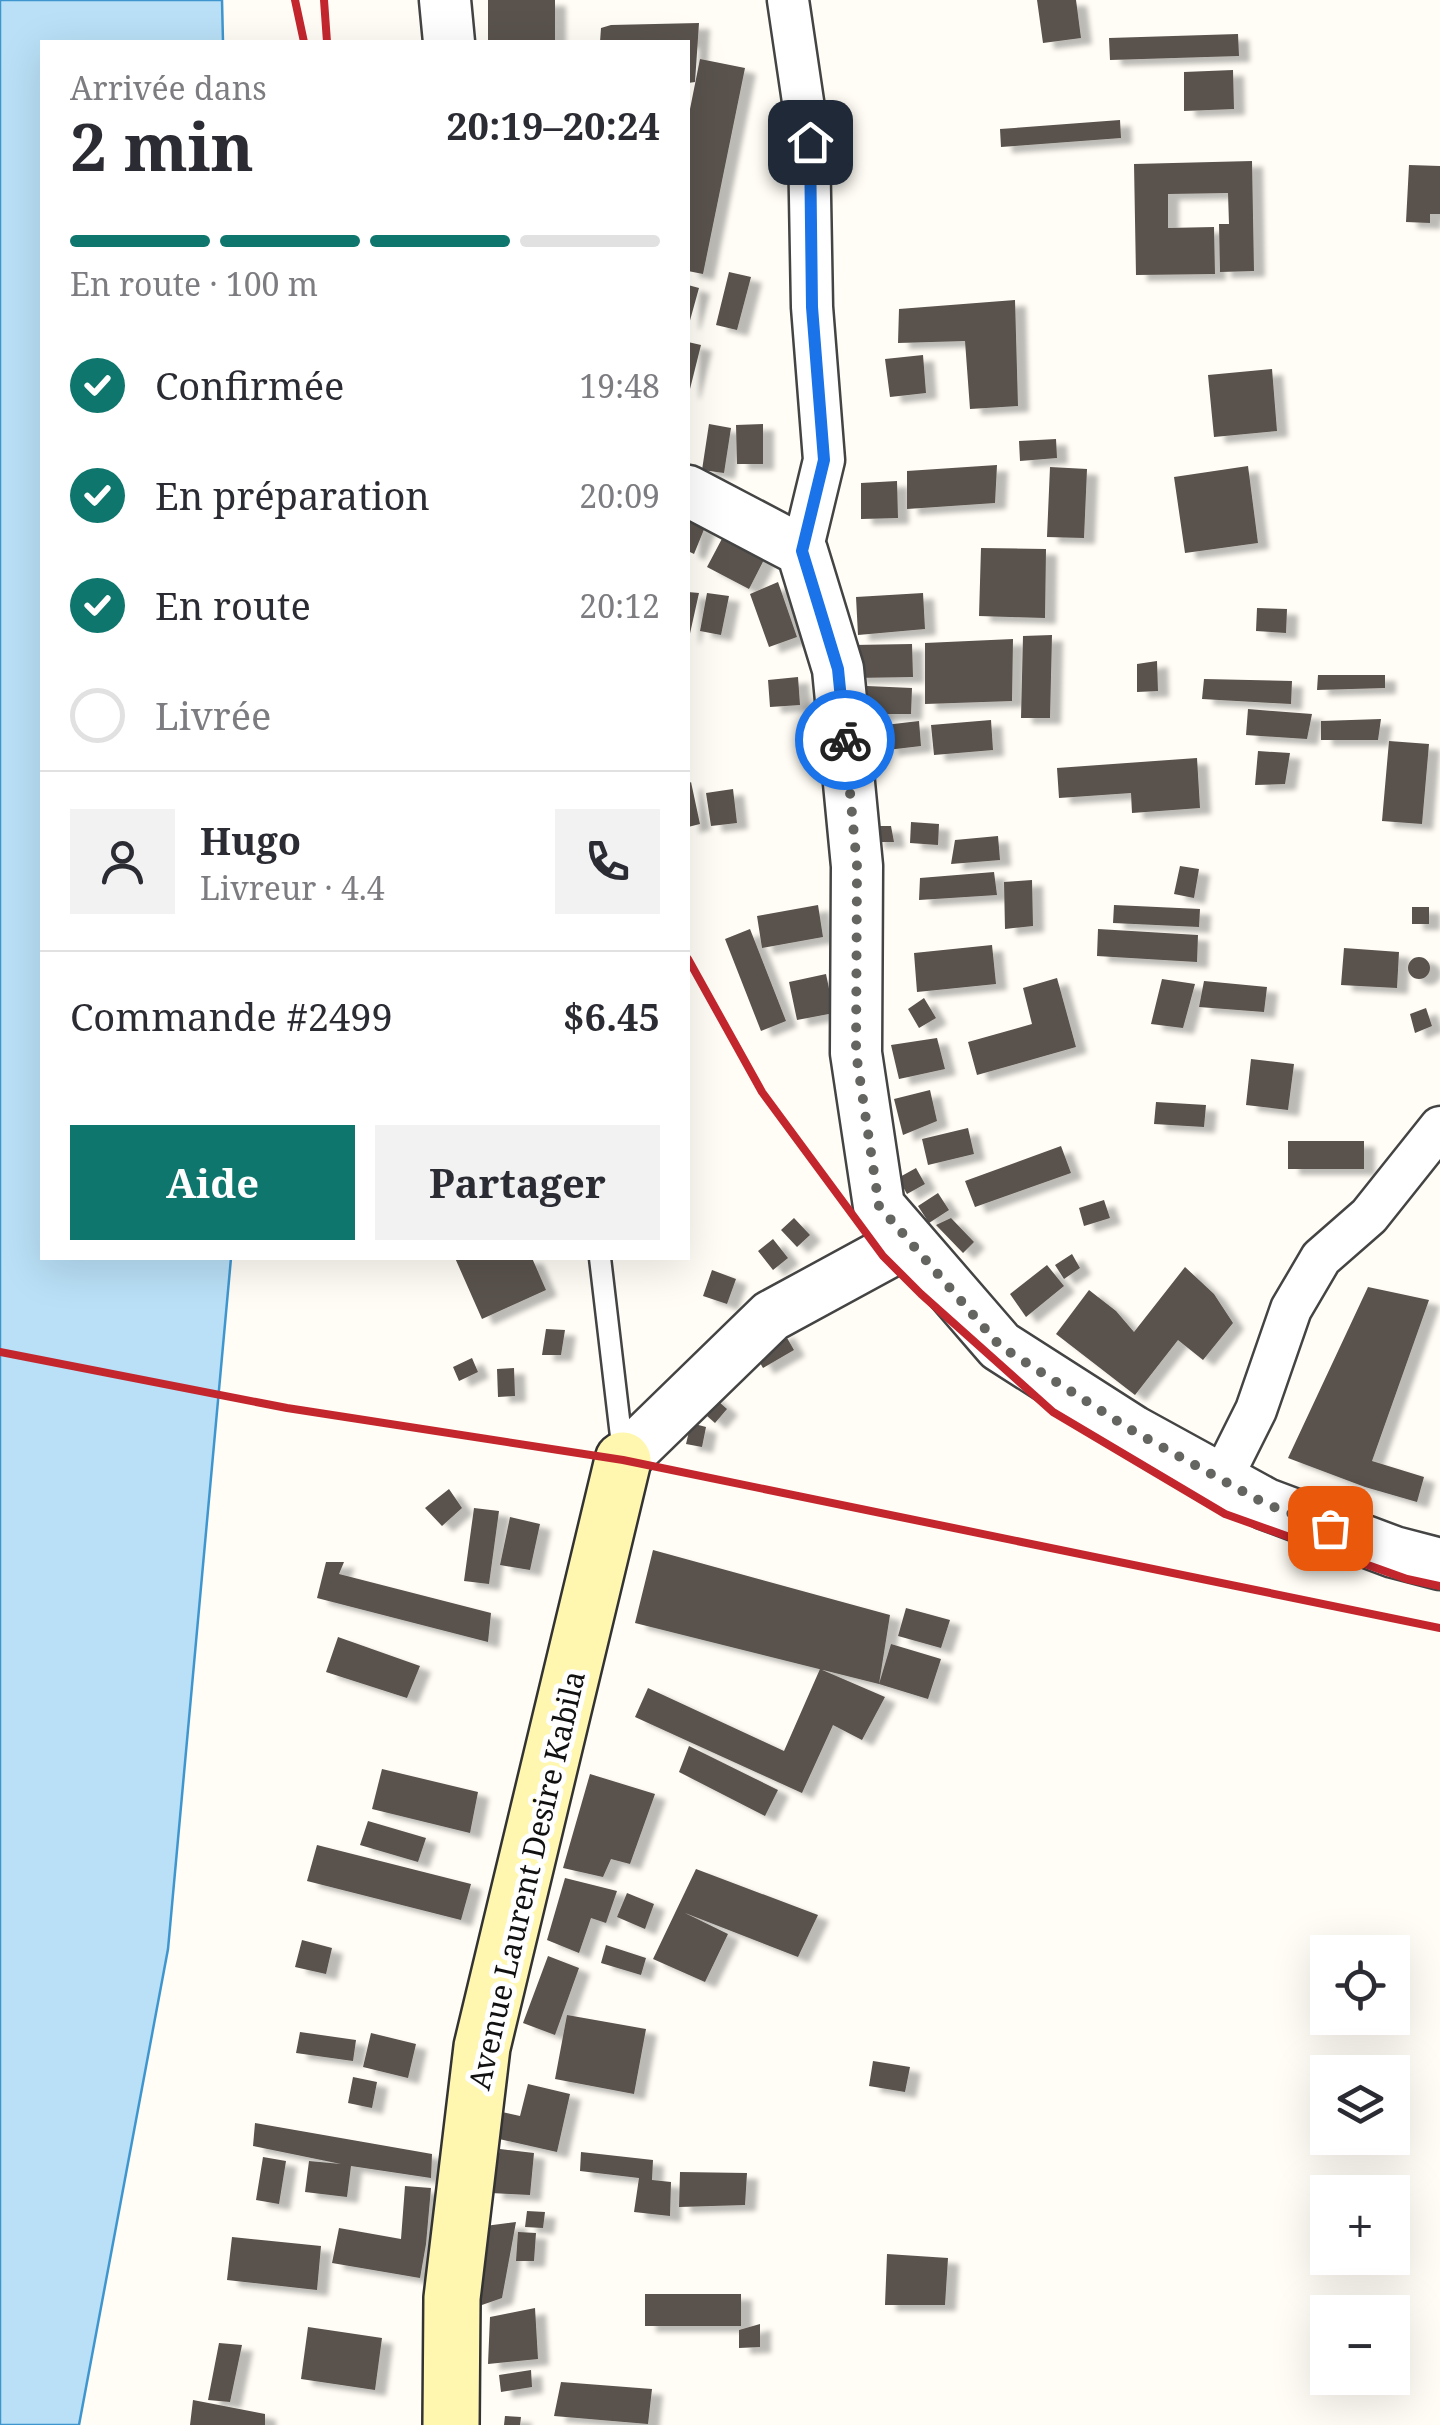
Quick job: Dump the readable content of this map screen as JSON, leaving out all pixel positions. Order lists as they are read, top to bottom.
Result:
{
  "streets": {
    "main road": ["Avenue Laurent Desire Kabila"]
  },
  "page": {
    "heading": ["2 min", "Arrivée dans", "20:19–20:24"],
    "panel": [
      "Hugo",
      "Livreur · 4.4",
      "Commande #2499",
      "$6.45"
    ],
    "bar": "En route · 100 m",
    "list": [
      ["Confirmée", "19:48"],
      ["En préparation", "20:09"],
      ["En route", "20:12"],
      "Livrée"
    ],
    "buttons": ["Aide", "Partager"],
    "map_buttons": ["+", "−"]
  }
}
